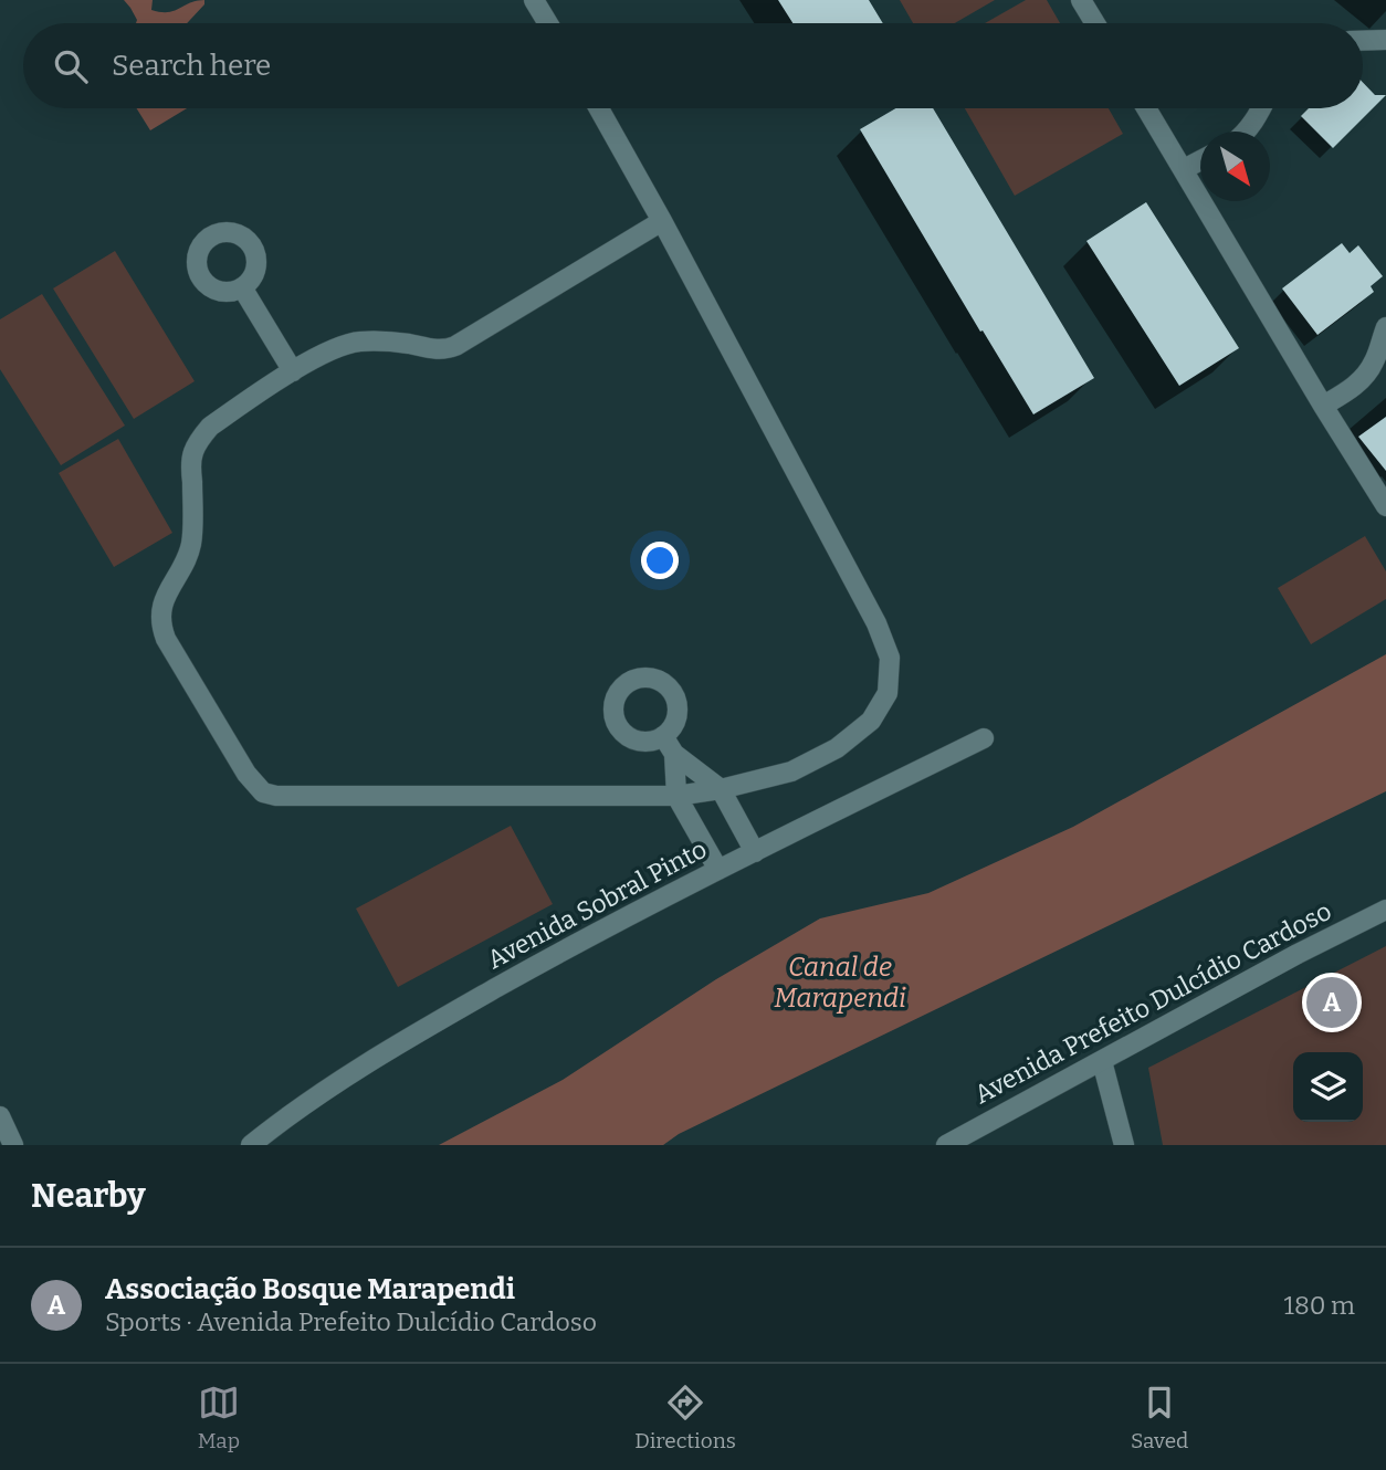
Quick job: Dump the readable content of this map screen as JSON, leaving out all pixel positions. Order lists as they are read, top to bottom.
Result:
{
  "streets": {
    "street": ["Avenida Sobral Pinto", "Avenida Prefeito Dulcídio Cardoso"]
  },
  "water": ["Canal de Marapendi"],
  "north": "bottom right",
  "page": {
    "search": "Search here",
    "pins": "A",
    "heading": "Nearby",
    "list": [
      {
        "mark": "A",
        "name": "Associação Bosque Marapendi",
        "note": "Sports · Avenida Prefeito Dulcídio Cardoso",
        "value": "180 m"
      }
    ],
    "nav": ["Map", "Directions", "Saved"]
  }
}
